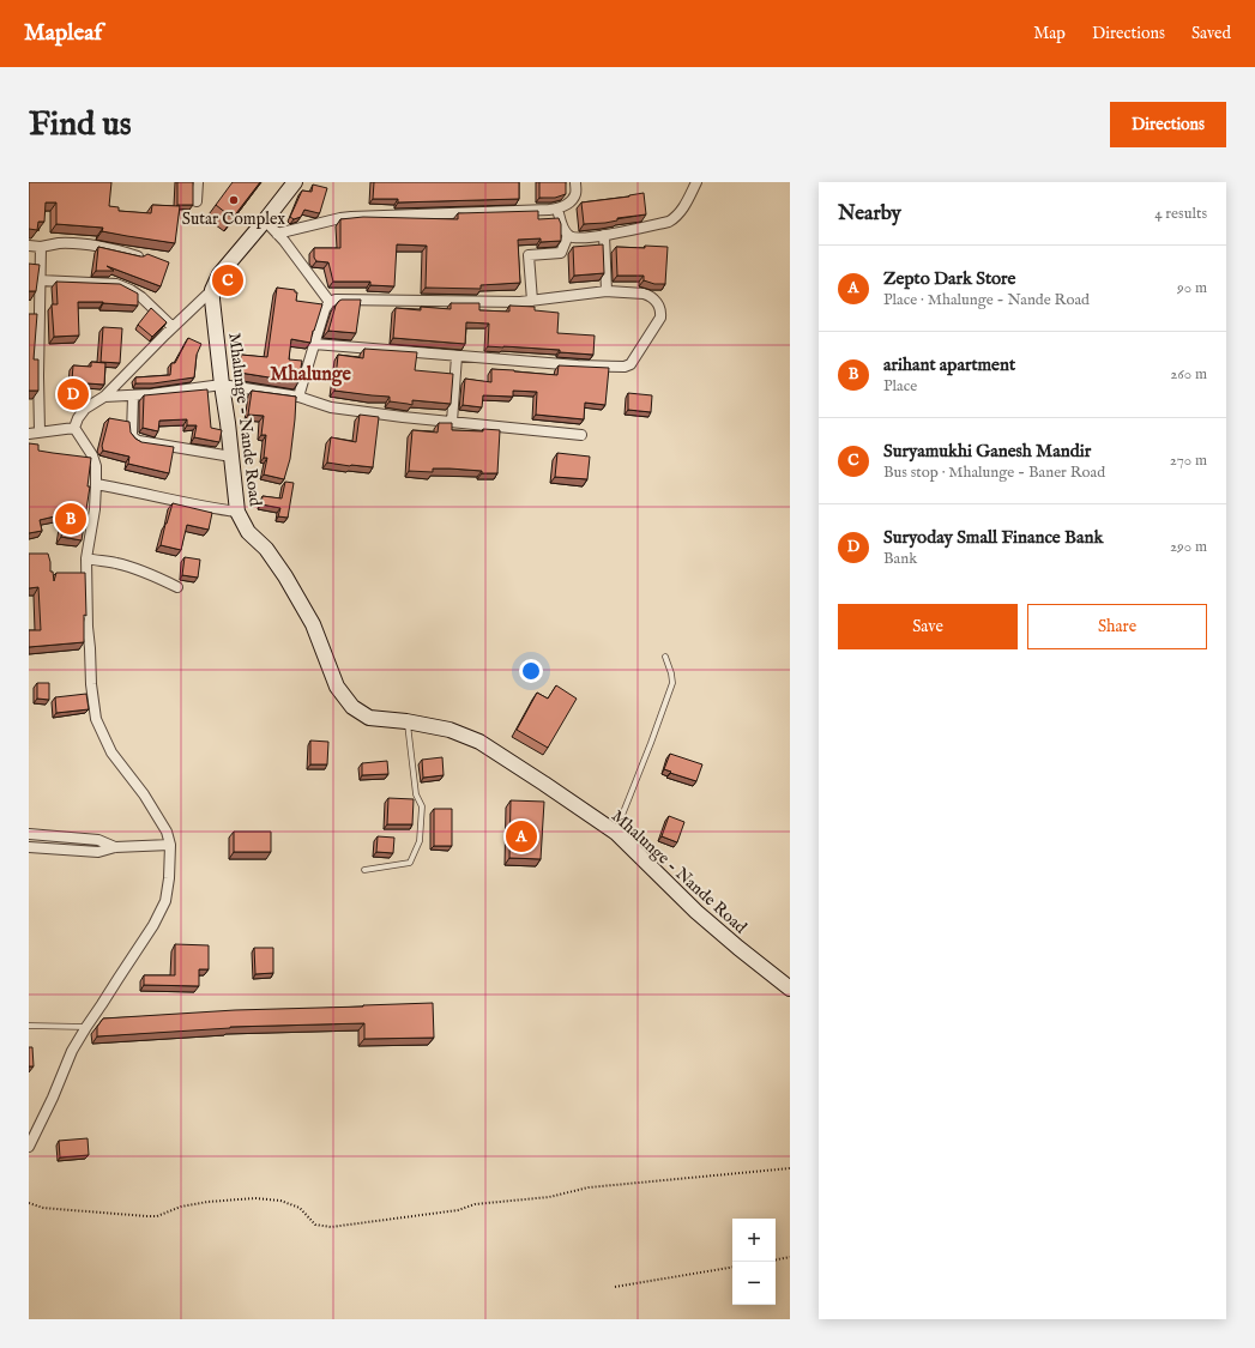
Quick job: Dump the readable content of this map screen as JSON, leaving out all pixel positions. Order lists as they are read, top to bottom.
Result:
{
  "streets": {
    "main road": ["Mhalunge - Nande Road"]
  },
  "districts": ["Mhalunge"],
  "places": ["Sutar Complex"],
  "page": {
    "header": "Mapleaf",
    "nav": ["Map", "Directions", "Saved"],
    "buttons": [
      "Directions",
      ["Save", "Share"]
    ],
    "title": "Find us",
    "heading": ["Nearby", "4 results"],
    "list": [
      {
        "mark": "A",
        "name": "Zepto Dark Store",
        "note": "Place · Mhalunge - Nande Road",
        "value": "90 m"
      },
      {
        "mark": "B",
        "name": "arihant apartment",
        "note": "Place",
        "value": "260 m"
      },
      {
        "mark": "C",
        "name": "Suryamukhi Ganesh Mandir",
        "note": "Bus stop · Mhalunge - Baner Road",
        "value": "270 m"
      },
      {
        "mark": "D",
        "name": "Suryoday Small Finance Bank",
        "note": "Bank",
        "value": "290 m"
      }
    ],
    "pins": [
      "C",
      "D",
      "B",
      "A"
    ],
    "map_buttons": ["+", "−"]
  }
}
